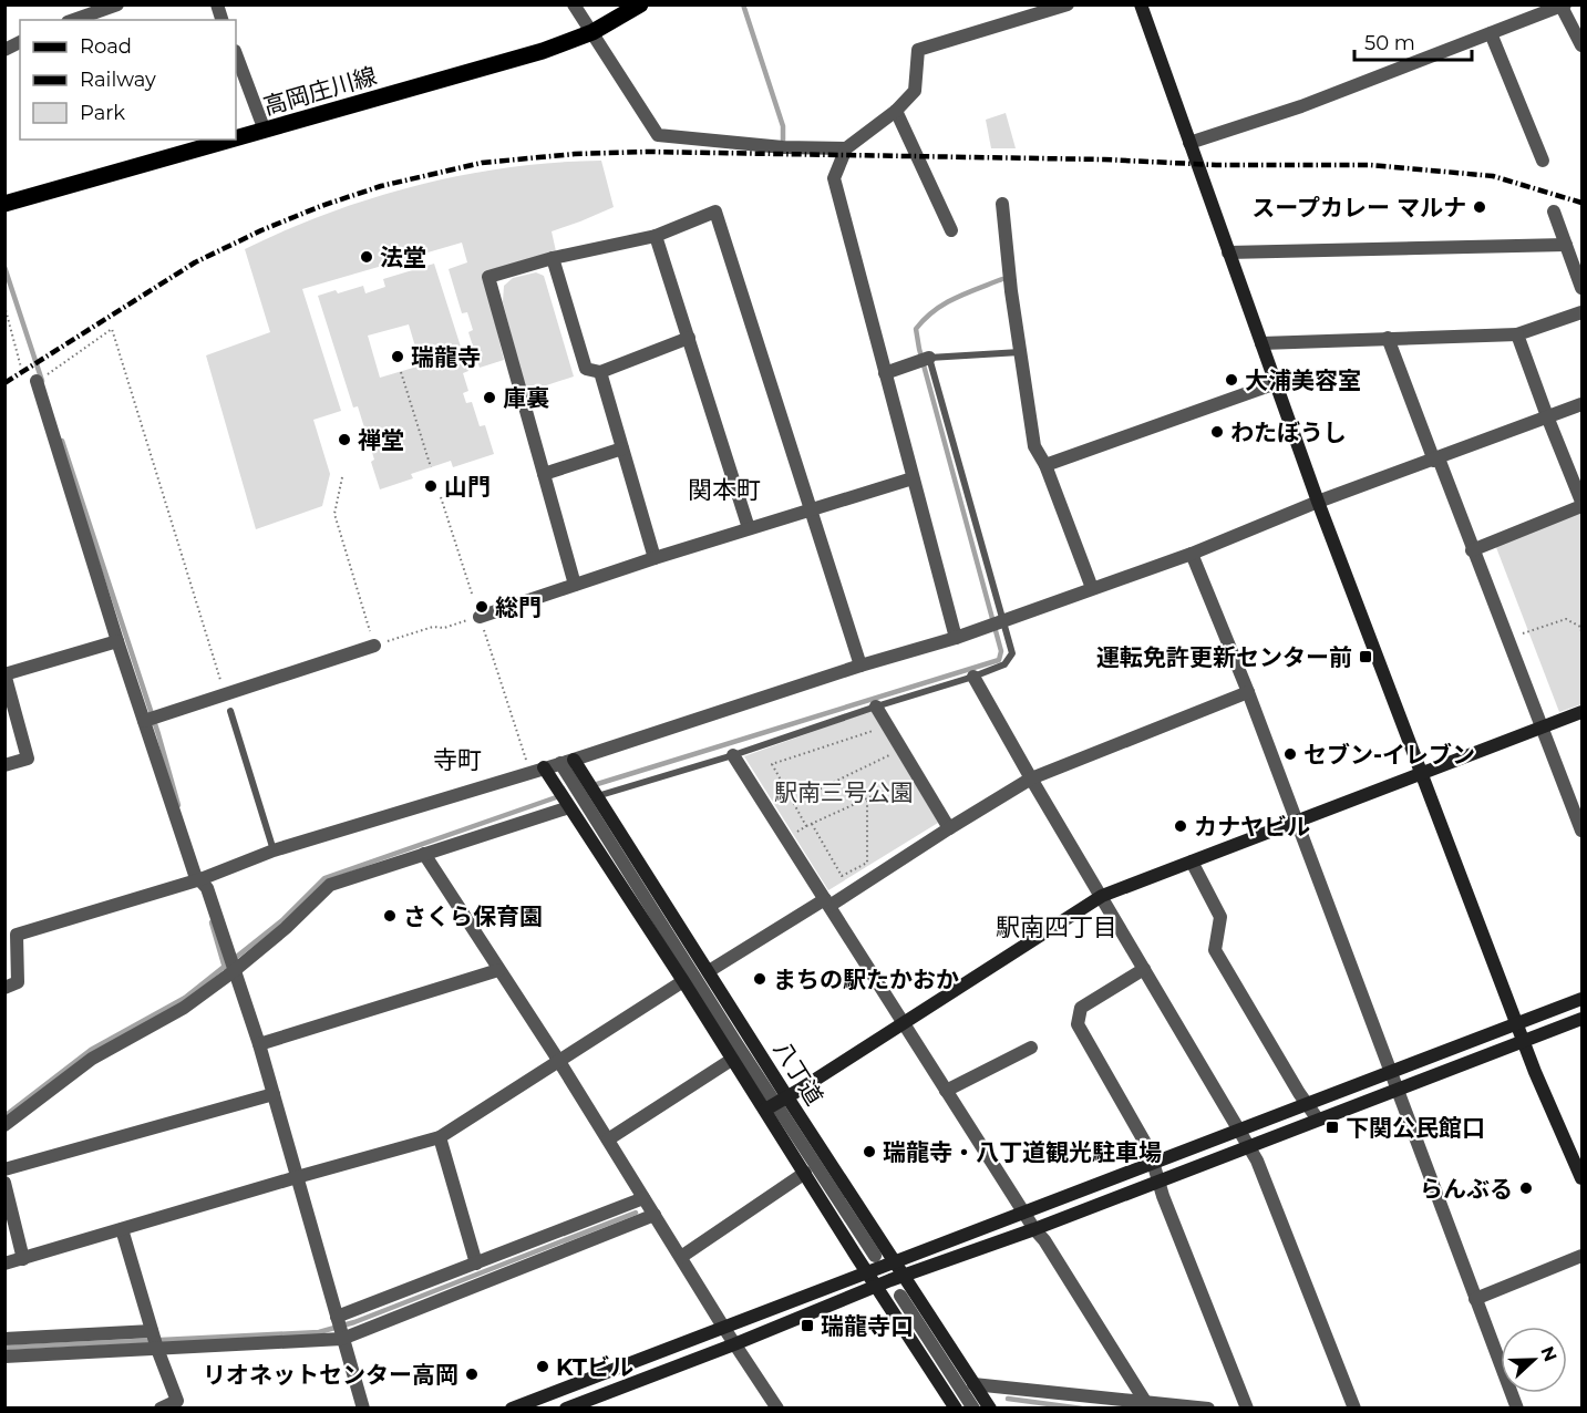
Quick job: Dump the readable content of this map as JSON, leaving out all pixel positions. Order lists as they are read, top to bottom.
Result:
{
  "streets": {
    "main road": ["高岡庄川線"],
    "street": ["八丁道"]
  },
  "districts": ["関本町", "寺町", "駅南四丁目"],
  "parks": ["駅南三号公園"],
  "places": {
    "other": [
      "スープカレー マルナ",
      "法堂",
      "瑞龍寺",
      "大浦美容室",
      "庫裏",
      "わたぼうし",
      "禅堂",
      "山門",
      "総門",
      "セブン-イレブン",
      "カナヤビル",
      "さくら保育園",
      "まちの駅たかおか",
      "瑞龍寺・八丁道観光駐車場",
      "らんぶる",
      "KTビル",
      "リオネットセンター高岡"
    ],
    "transit": ["運転免許更新センター前", "下関公民館口", "瑞龍寺口"]
  },
  "legend": ["Road", "Railway", "Park"],
  "scale_bar": "50 m",
  "north": "right"
}
